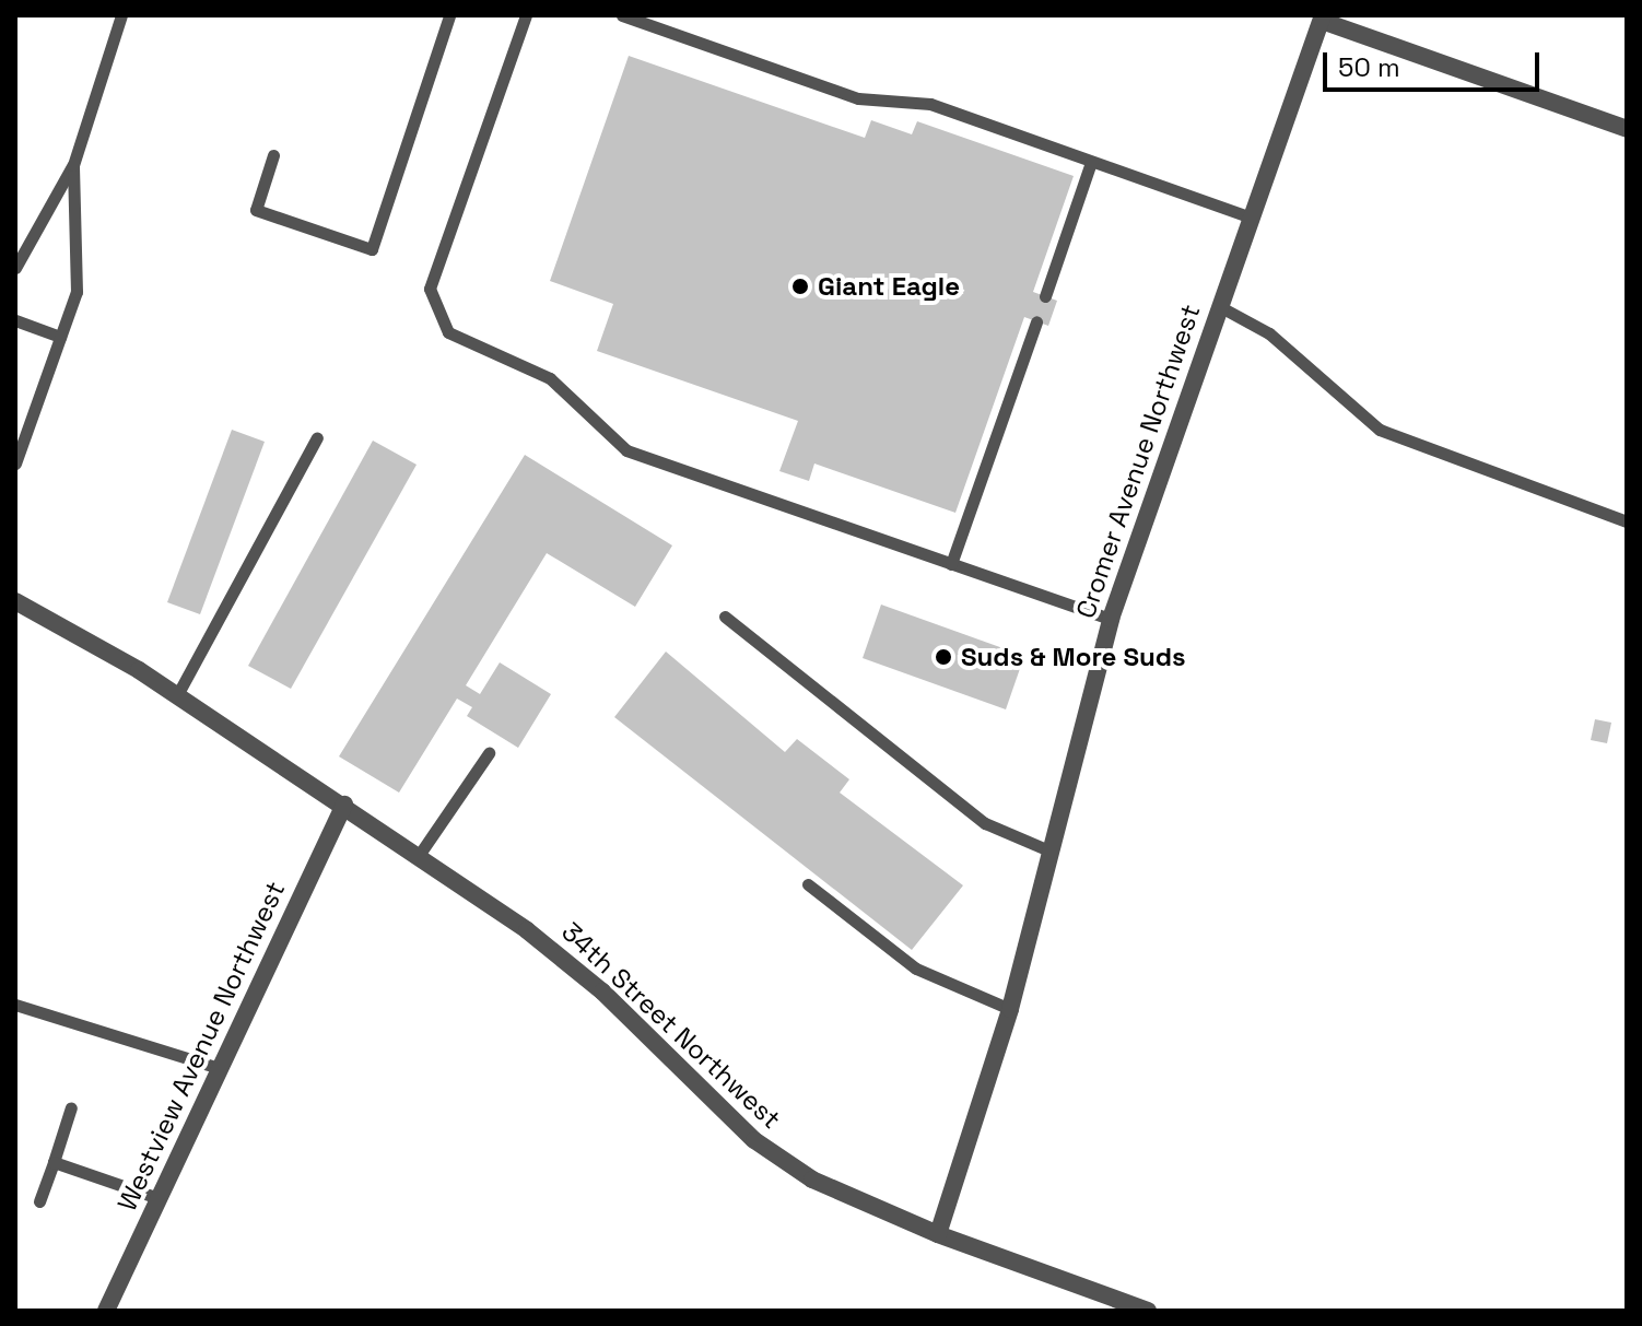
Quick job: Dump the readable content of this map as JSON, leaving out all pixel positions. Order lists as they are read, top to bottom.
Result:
{
  "streets": {
    "street": ["Cromer Avenue Northwest", "34th Street Northwest", "Westview Avenue Northwest"]
  },
  "crossings": [
    ["Cromer Avenue Northwest", "34th Street Northwest"],
    ["34th Street Northwest", "Westview Avenue Northwest"]
  ],
  "places": ["Giant Eagle", "Suds & More Suds"],
  "scale_bar": "50 m"
}
